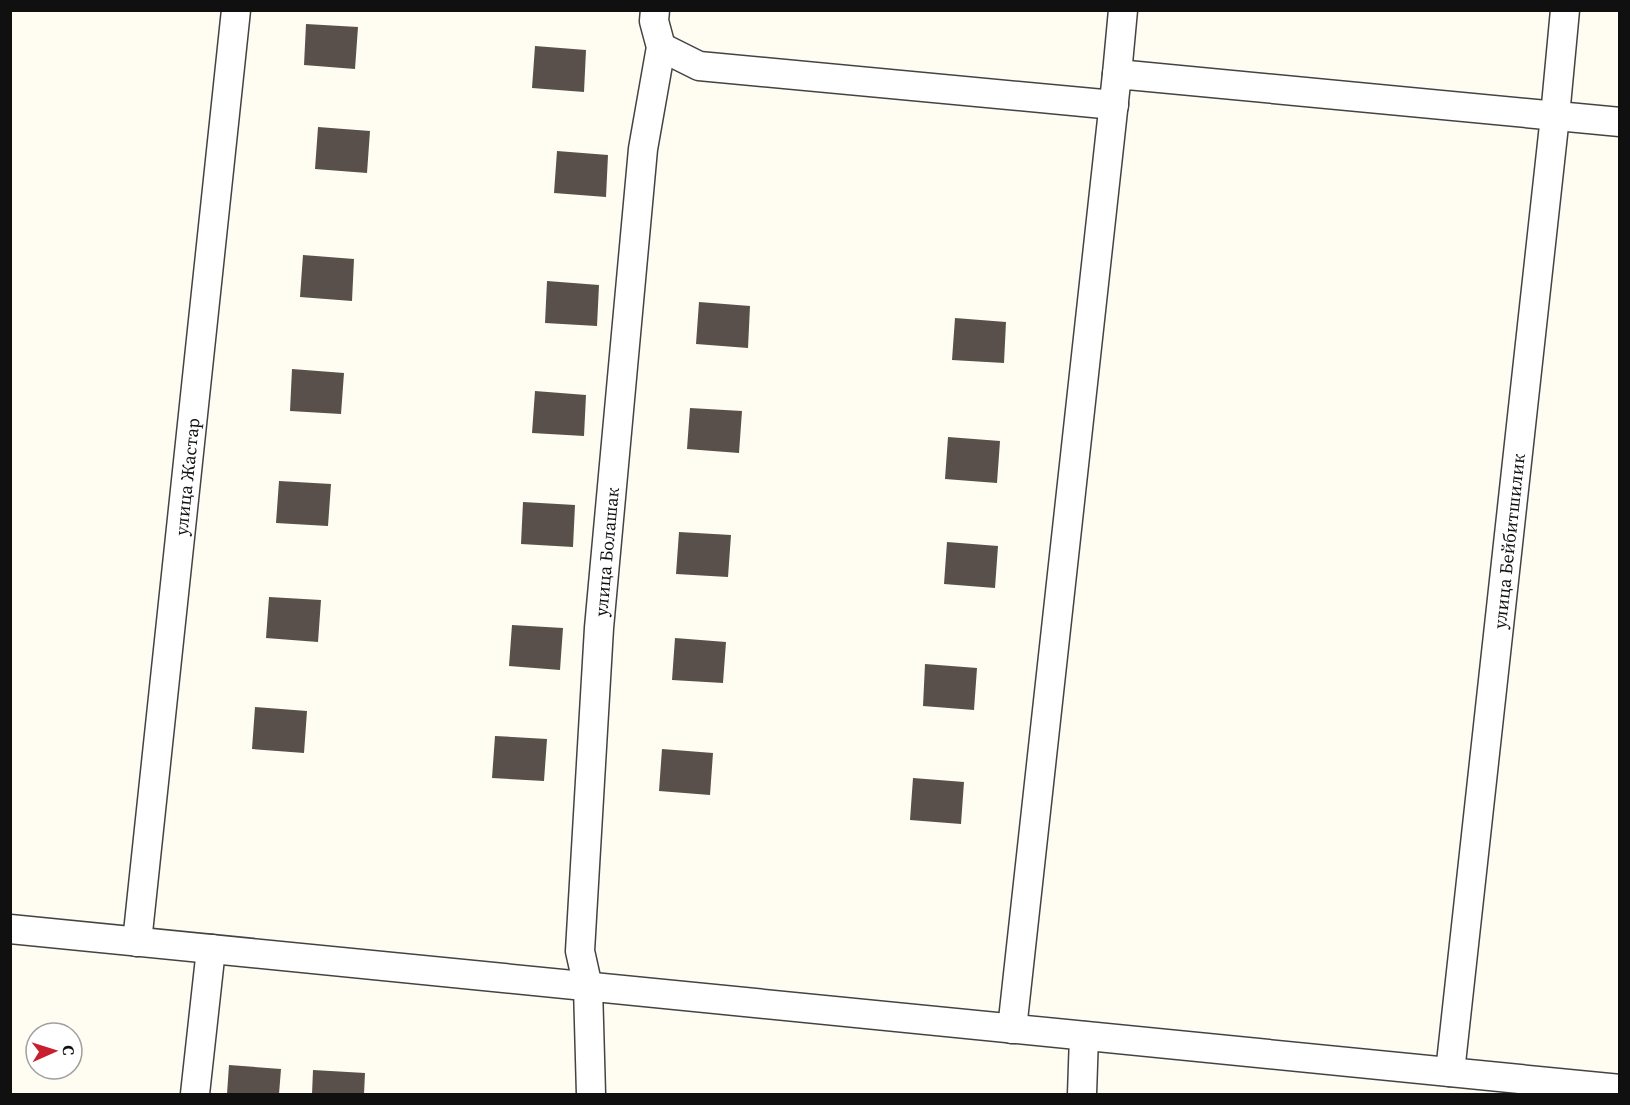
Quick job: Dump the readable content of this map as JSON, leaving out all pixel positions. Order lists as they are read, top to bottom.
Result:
{
  "streets": {
    "street": ["улица Жастар", "улица Бейбитшилик", "улица Болашак"]
  },
  "north": "right"
}
